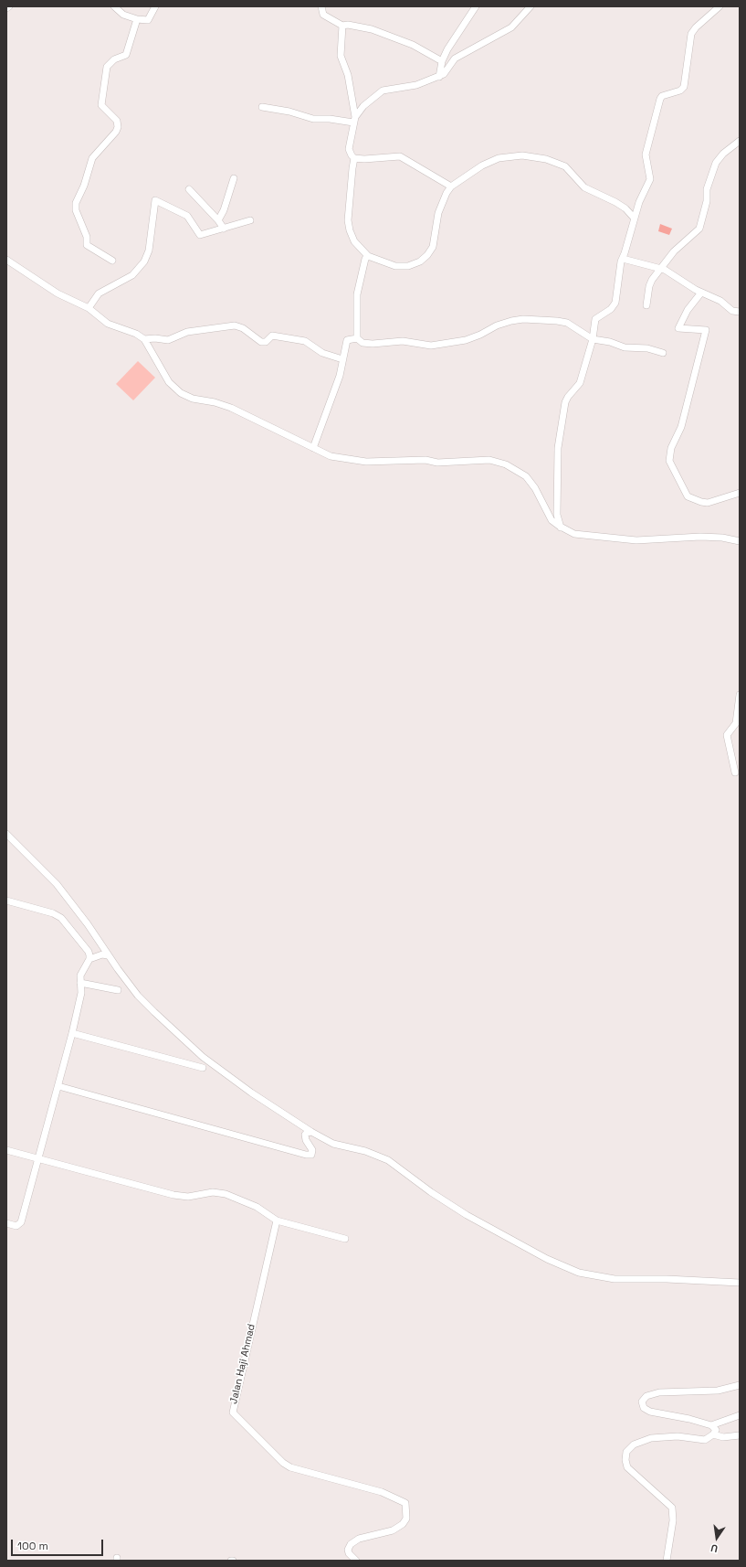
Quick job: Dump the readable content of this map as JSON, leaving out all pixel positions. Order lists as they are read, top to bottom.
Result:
{
  "streets": {
    "street": ["Jalan Haji Ahmad"]
  },
  "scale_bar": "100 m",
  "north": "bottom"
}
